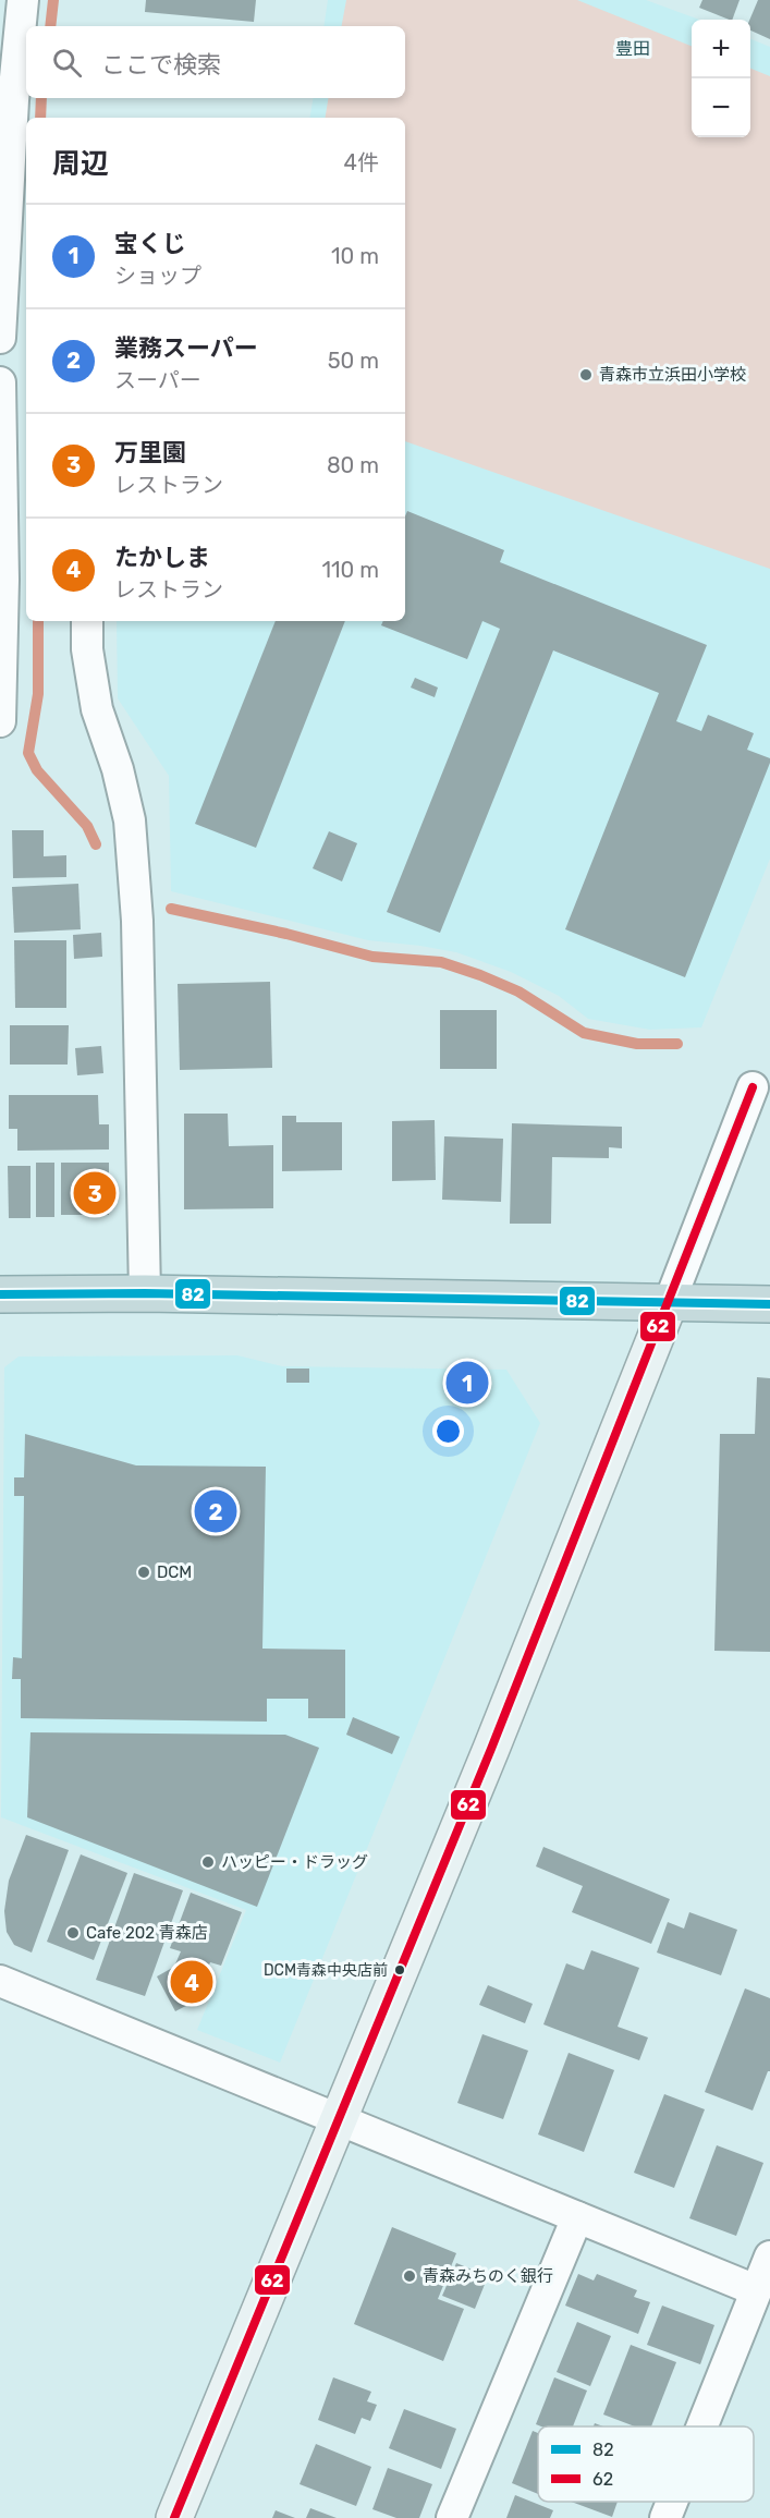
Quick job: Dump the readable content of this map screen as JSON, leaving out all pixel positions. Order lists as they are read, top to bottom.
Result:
{
  "districts": ["豊田"],
  "places": [
    "青森市立浜田小学校",
    "DCM",
    "ハッピー・ドラッグ",
    "Cafe 202 青森店",
    "DCM青森中央店前",
    "青森みちのく銀行"
  ],
  "lines": ["transit line 62", "transit line 82"],
  "legend": ["82", "62"],
  "page": {
    "map_buttons": ["+", "−"],
    "search": "ここで検索",
    "heading": ["周辺", "4件"],
    "list": [
      {
        "mark": "1",
        "name": "宝くじ",
        "note": "ショップ",
        "value": "10 m"
      },
      {
        "mark": "2",
        "name": "業務スーパー",
        "note": "スーパー",
        "value": "50 m"
      },
      {
        "mark": "3",
        "name": "万里園",
        "note": "レストラン",
        "value": "80 m"
      },
      {
        "mark": "4",
        "name": "たかしま",
        "note": "レストラン",
        "value": "110 m"
      }
    ],
    "pins": [
      "3",
      "1",
      "2",
      "4"
    ]
  }
}
